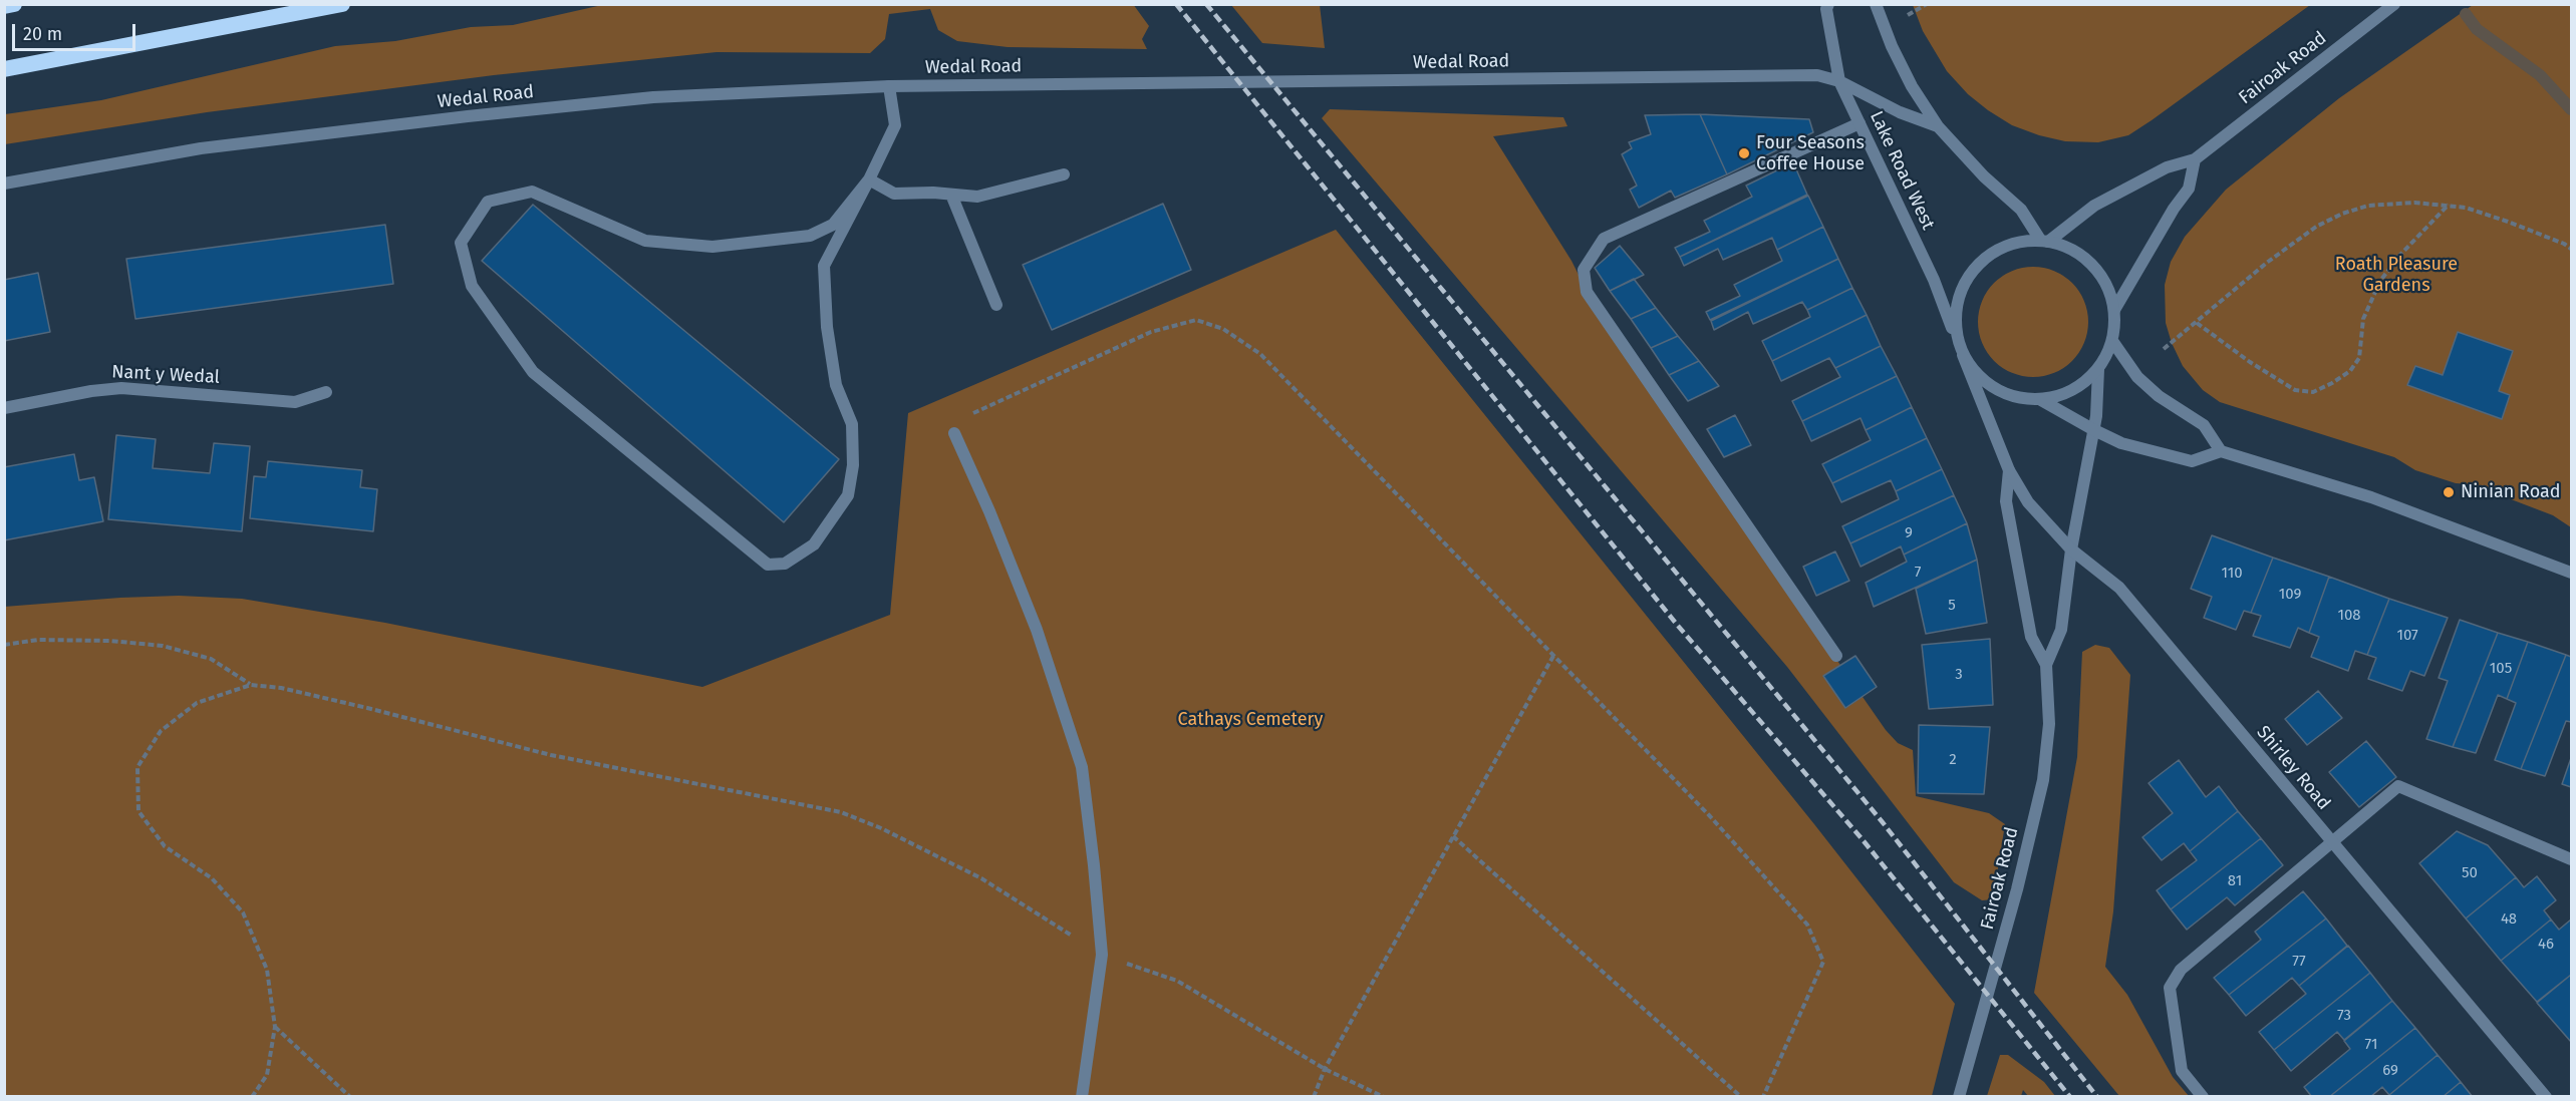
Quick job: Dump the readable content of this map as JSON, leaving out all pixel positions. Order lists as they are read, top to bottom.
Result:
{
  "streets": {
    "street": [
      "Wedal Road",
      "Fairoak Road",
      "Lake Road West",
      "Nant y Wedal",
      "Shirley Road"
    ]
  },
  "crossings": [
    ["Wedal Road", "Lake Road West"],
    ["Fairoak Road", "Lake Road West"],
    ["Fairoak Road", "Shirley Road"]
  ],
  "parks": ["Roath Pleasure Gardens", "Cathays Cemetery"],
  "places": ["Four Seasons Coffee House", "Ninian Road"],
  "house_numbers": [
    "9",
    "7",
    "110",
    "109",
    "5",
    "108",
    "107",
    "105",
    "3",
    "2",
    "50",
    "81",
    "48",
    "46",
    "77",
    "73",
    "71",
    "69"
  ],
  "scale_bar": "20 m"
}
